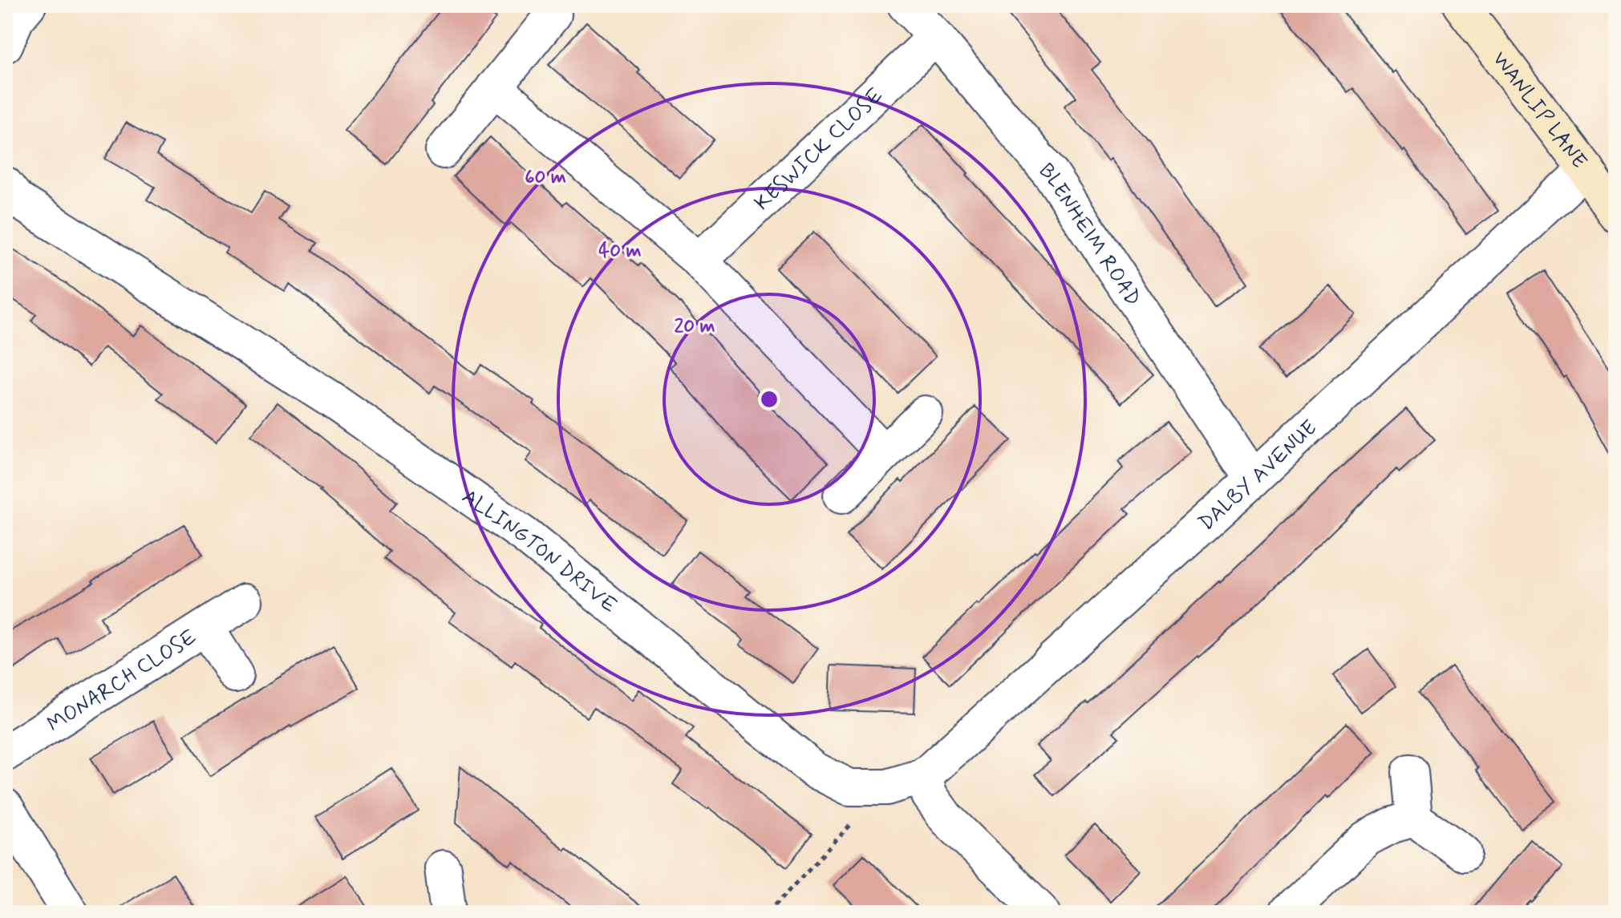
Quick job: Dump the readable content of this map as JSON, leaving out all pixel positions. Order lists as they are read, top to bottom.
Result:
{
  "streets": {
    "street": [
      "WANLIP LANE",
      "KESWICK CLOSE",
      "BLENHEIM ROAD",
      "DALBY AVENUE",
      "ALLINGTON DRIVE",
      "MONARCH CLOSE"
    ]
  },
  "crossings": [
    ["WANLIP LANE", "DALBY AVENUE"],
    ["KESWICK CLOSE", "BLENHEIM ROAD"],
    ["BLENHEIM ROAD", "DALBY AVENUE"],
    ["DALBY AVENUE", "ALLINGTON DRIVE"]
  ],
  "rings": ["60 m", "40 m", "20 m"]
}
